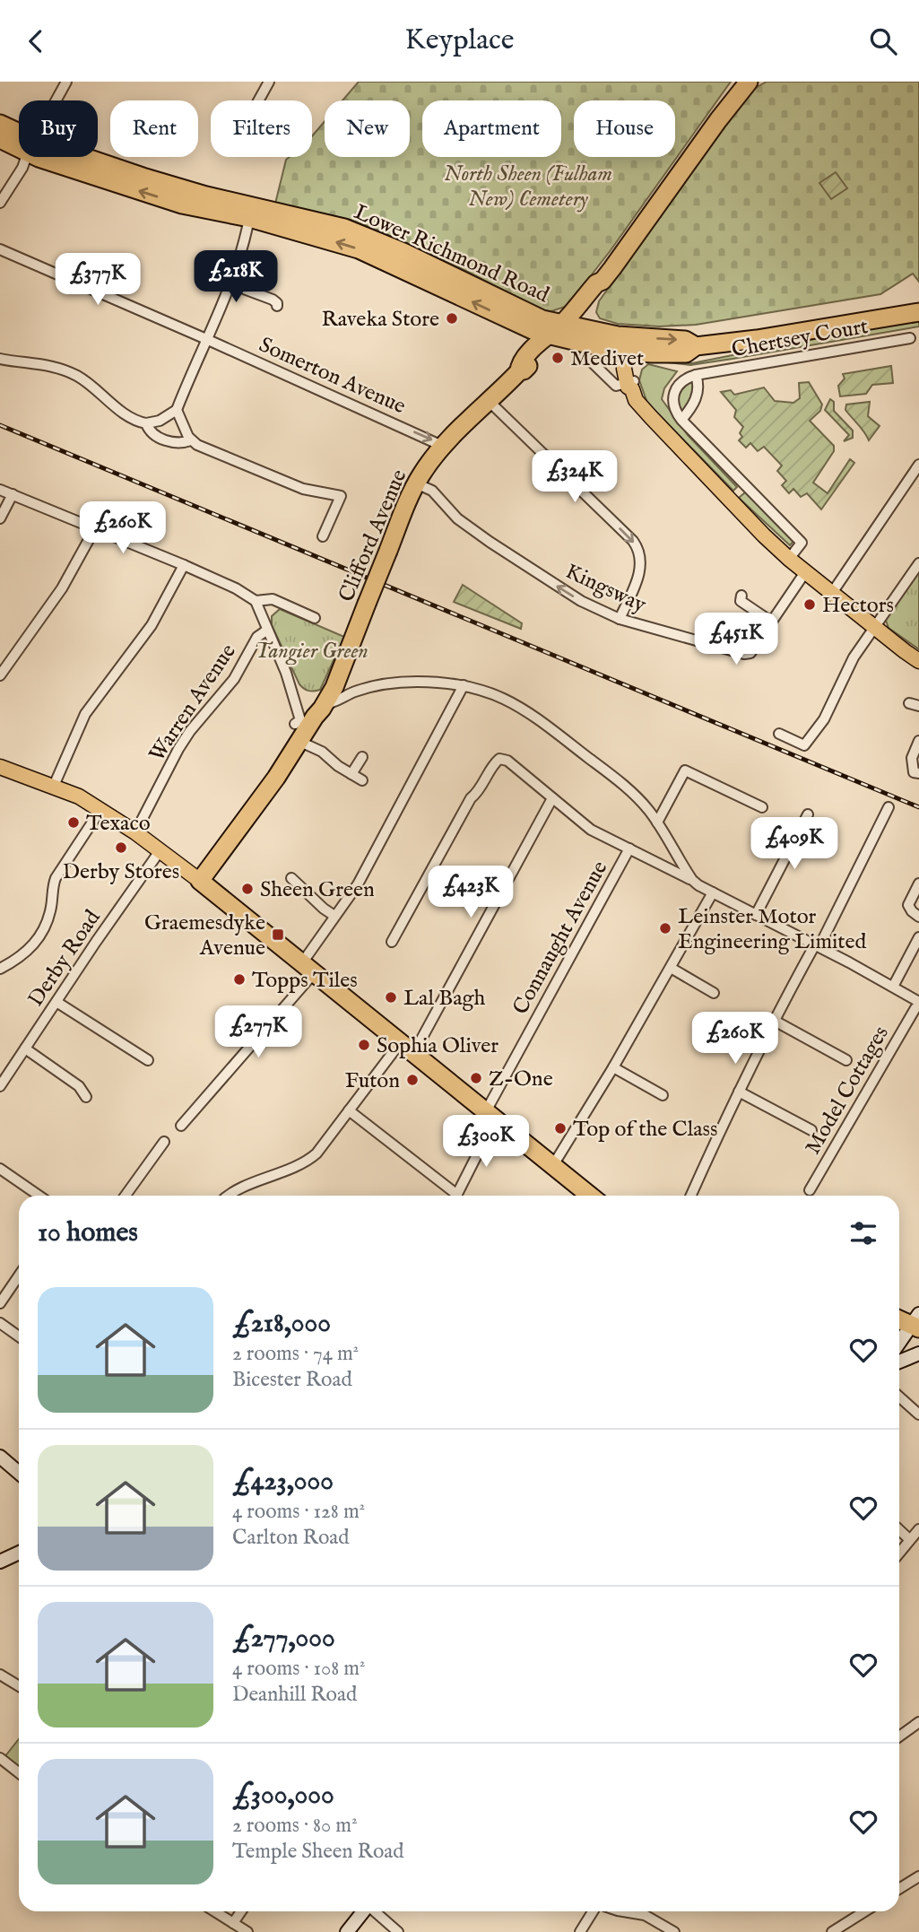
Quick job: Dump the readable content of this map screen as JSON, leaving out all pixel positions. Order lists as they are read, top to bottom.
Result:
{
  "streets": {
    "highway": ["Lower Richmond Road", "Clifford Avenue"],
    "street": [
      "Chertsey Court",
      "Somerton Avenue",
      "Kingsway",
      "Warren Avenue",
      "Connaught Avenue",
      "Derby Road",
      "Model Cottages"
    ]
  },
  "crossings": [
    ["Lower Richmond Road", "Clifford Avenue"],
    ["Somerton Avenue", "Clifford Avenue"],
    ["Clifford Avenue", "Kingsway"]
  ],
  "one_way": ["Somerton Avenue", "Kingsway"],
  "parks": ["North Sheen (Fulham New) Cemetery", "Tangier Green"],
  "places": {
    "other": [
      "Raveka Store",
      "Medivet",
      "Hectors",
      "Texaco",
      "Derby Stores",
      "Sheen Green",
      "Leinster Motor Engineering Limited",
      "Topps Tiles",
      "Lal Bagh",
      "Sophia Oliver",
      "Z-One",
      "Futon",
      "Top of the Class"
    ],
    "transit": ["Graemesdyke Avenue"]
  },
  "page": {
    "header": "Keyplace",
    "chip": [
      "Buy",
      "Rent",
      "Filters",
      "New",
      "Apartment",
      "House"
    ],
    "price": [
      "£218K",
      "£377K",
      "£324K",
      "£260K",
      "£451K",
      "£409K",
      "£423K",
      "£277K",
      "£260K",
      "£300K"
    ],
    "heading": "10 homes",
    "list": [
      {
        "name": "£218,000",
        "note": "2 rooms · 74 m² · Bicester Road"
      },
      {
        "name": "£423,000",
        "note": "4 rooms · 128 m² · Carlton Road"
      },
      {
        "name": "£277,000",
        "note": "4 rooms · 108 m² · Deanhill Road"
      },
      {
        "name": "£300,000",
        "note": "2 rooms · 80 m² · Temple Sheen Road"
      }
    ]
  }
}
